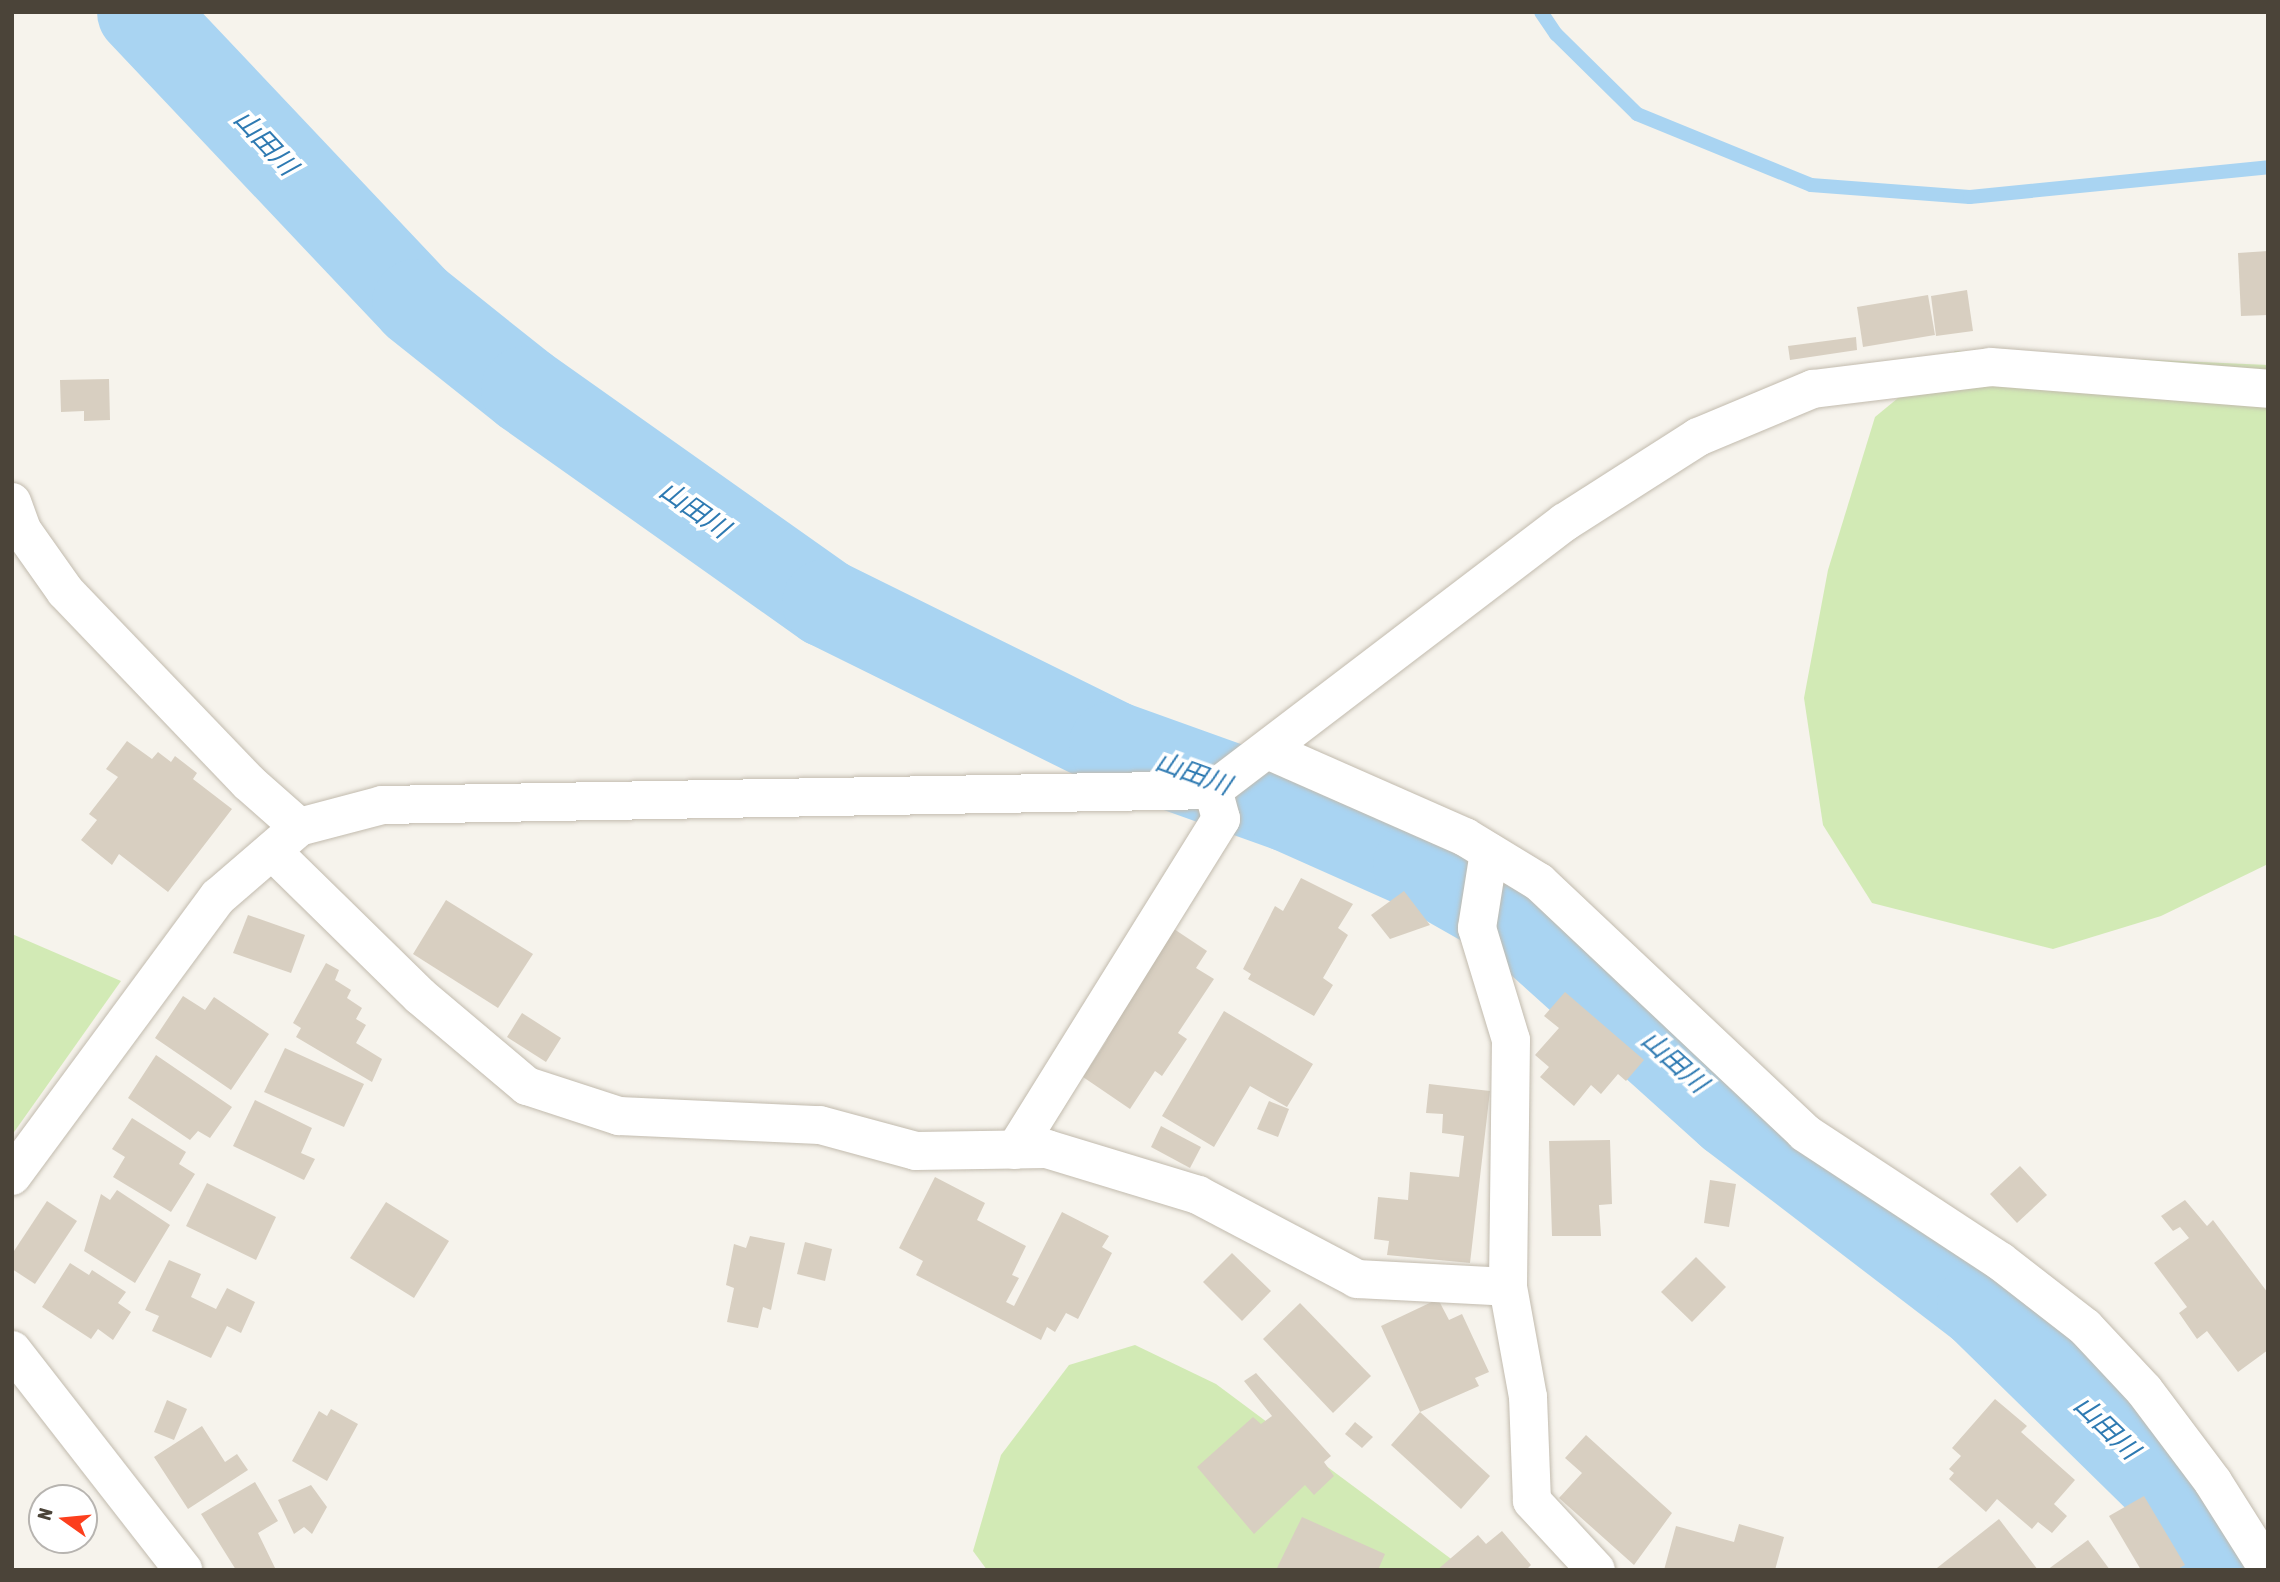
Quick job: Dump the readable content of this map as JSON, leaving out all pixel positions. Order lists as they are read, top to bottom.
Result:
{
  "water": ["山田川"],
  "north": "left"
}
